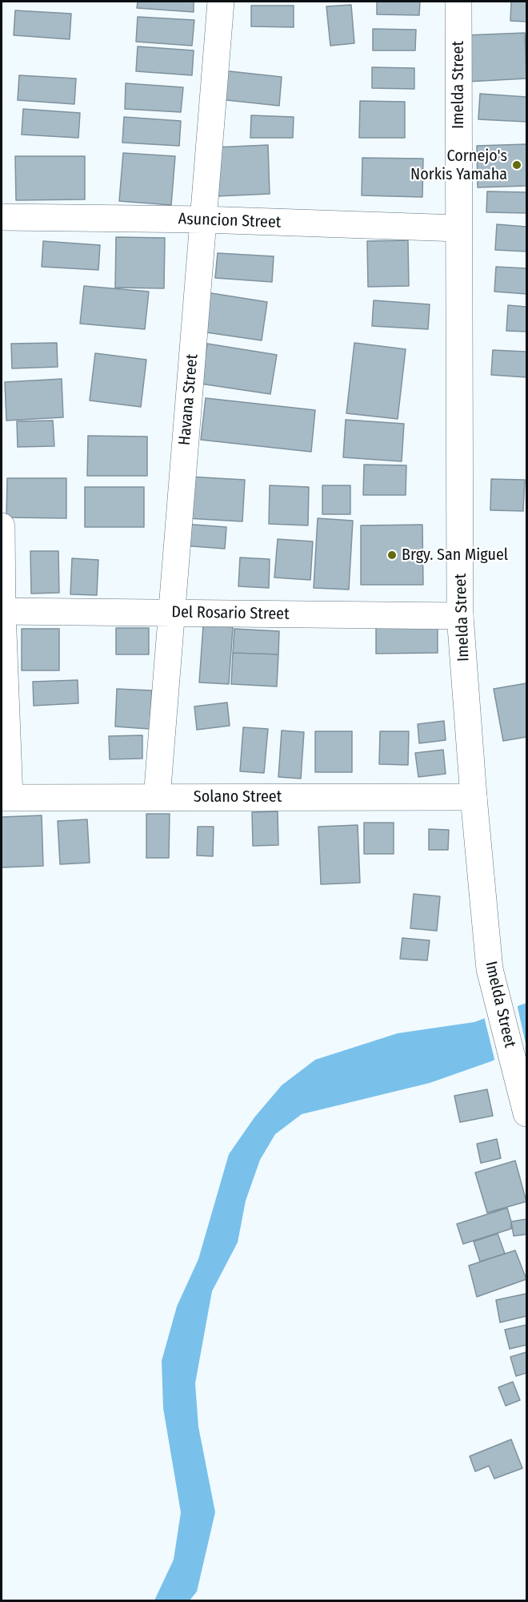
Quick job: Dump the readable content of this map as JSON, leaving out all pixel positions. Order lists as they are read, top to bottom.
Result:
{
  "streets": {
    "street": [
      "Imelda Street",
      "Asuncion Street",
      "Havana Street",
      "Del Rosario Street",
      "Solano Street"
    ]
  },
  "crossings": [
    ["Imelda Street", "Asuncion Street"],
    ["Imelda Street", "Del Rosario Street"],
    ["Imelda Street", "Solano Street"],
    ["Asuncion Street", "Havana Street"],
    ["Havana Street", "Del Rosario Street"],
    ["Havana Street", "Solano Street"]
  ],
  "places": ["Cornejo's Norkis Yamaha", "Brgy. San Miguel"]
}
